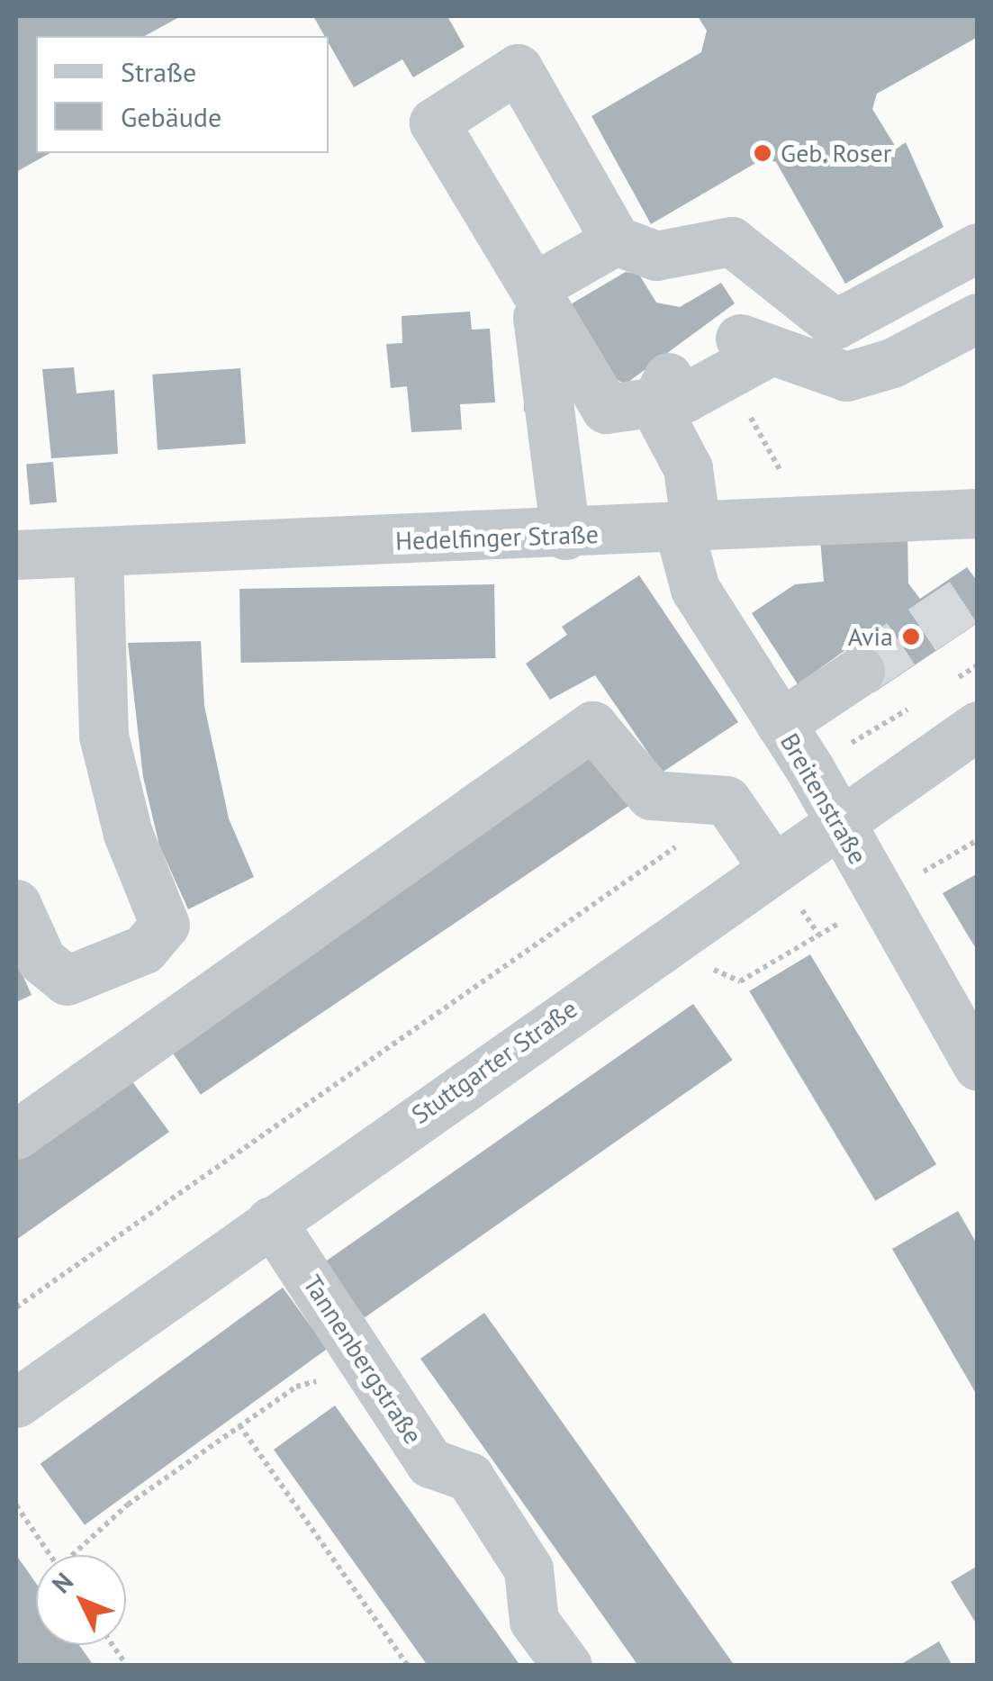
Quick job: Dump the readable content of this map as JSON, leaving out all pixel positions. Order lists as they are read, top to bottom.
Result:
{
  "streets": {
    "street": [
      "Hedelfinger Straße",
      "Breitenstraße",
      "Stuttgarter Straße",
      "Tannenbergstraße"
    ]
  },
  "crossings": [
    ["Hedelfinger Straße", "Breitenstraße"],
    ["Breitenstraße", "Stuttgarter Straße"],
    ["Stuttgarter Straße", "Tannenbergstraße"]
  ],
  "places": ["Geb. Roser", "Avia"],
  "legend": ["Straße", "Gebäude"],
  "north": "top left"
}
